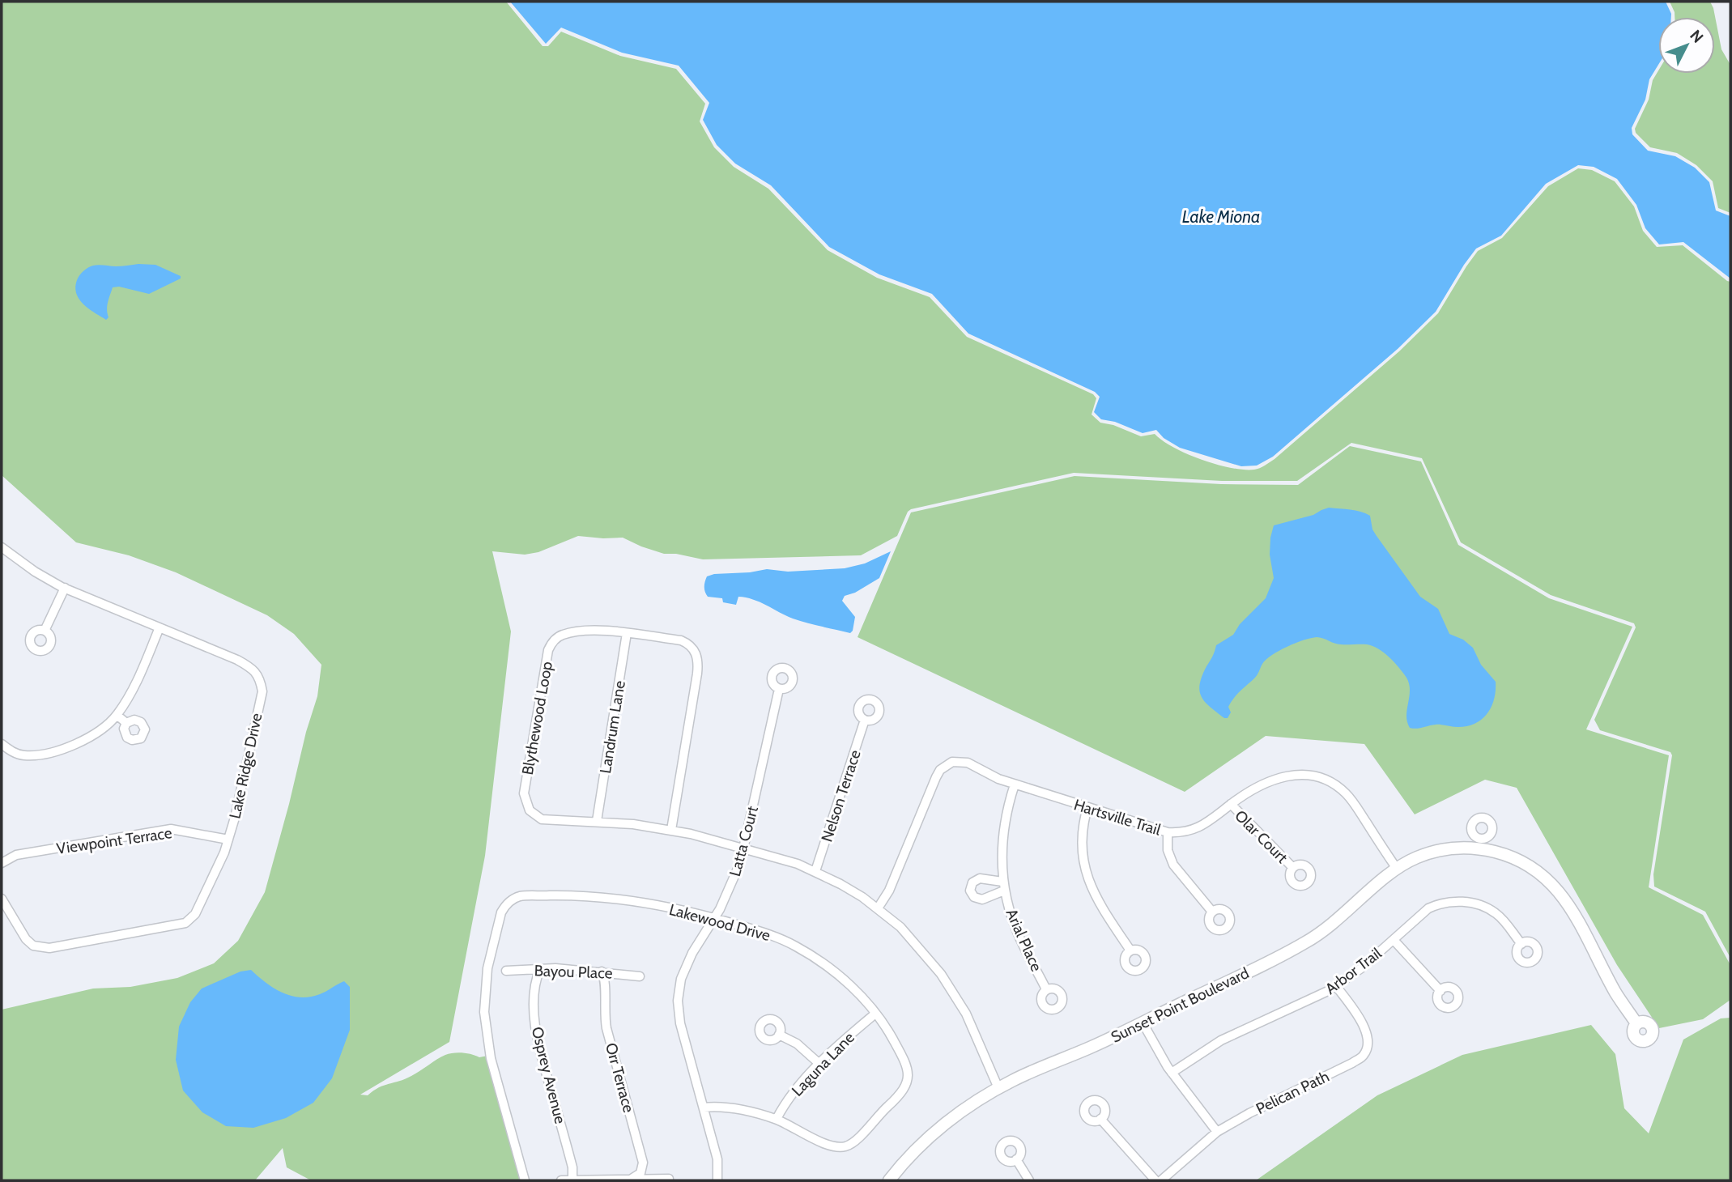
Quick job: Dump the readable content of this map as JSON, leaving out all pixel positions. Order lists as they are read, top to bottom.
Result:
{
  "streets": {
    "street": [
      "Blythewood Loop",
      "Landrum Lane",
      "Lake Ridge Drive",
      "Nelson Terrace",
      "Hartsville Trail",
      "Olar Court",
      "Viewpoint Terrace",
      "Latta Court",
      "Lakewood Drive",
      "Arial Place",
      "Arbor Trail",
      "Bayou Place",
      "Sunset Point Boulevard",
      "Laguna Lane",
      "Osprey Avenue",
      "Orr Terrace",
      "Pelican Path"
    ]
  },
  "crossings": [
    ["Blythewood Loop", "Landrum Lane"],
    ["Blythewood Loop", "Nelson Terrace"],
    ["Blythewood Loop", "Hartsville Trail"],
    ["Blythewood Loop", "Latta Court"],
    ["Blythewood Loop", "Sunset Point Boulevard"],
    ["Lake Ridge Drive", "Viewpoint Terrace"],
    ["Hartsville Trail", "Olar Court"],
    ["Hartsville Trail", "Arial Place"],
    ["Hartsville Trail", "Sunset Point Boulevard"],
    ["Latta Court", "Lakewood Drive"],
    ["Lakewood Drive", "Laguna Lane"],
    ["Arbor Trail", "Pelican Path"],
    ["Bayou Place", "Osprey Avenue"],
    ["Bayou Place", "Orr Terrace"]
  ],
  "water": ["Lake Miona"],
  "north": "top right"
}
